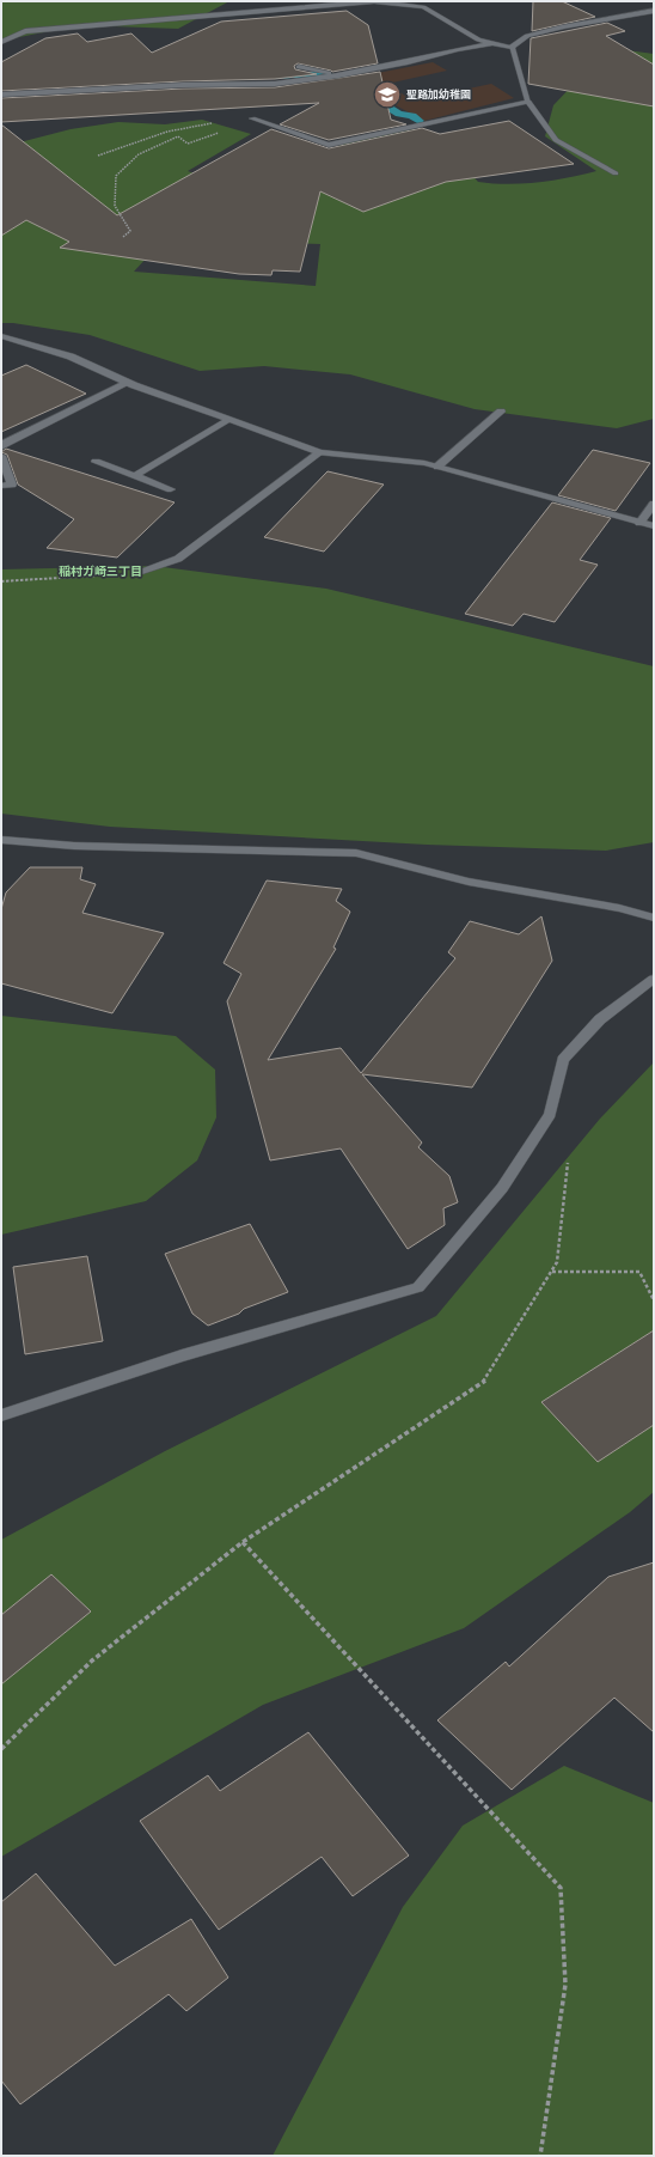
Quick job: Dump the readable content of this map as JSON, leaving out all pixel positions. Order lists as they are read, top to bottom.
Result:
{
  "districts": ["稲村ガ崎三丁目"],
  "places": {
    "school or university": ["聖路加幼稚園"]
  }
}
